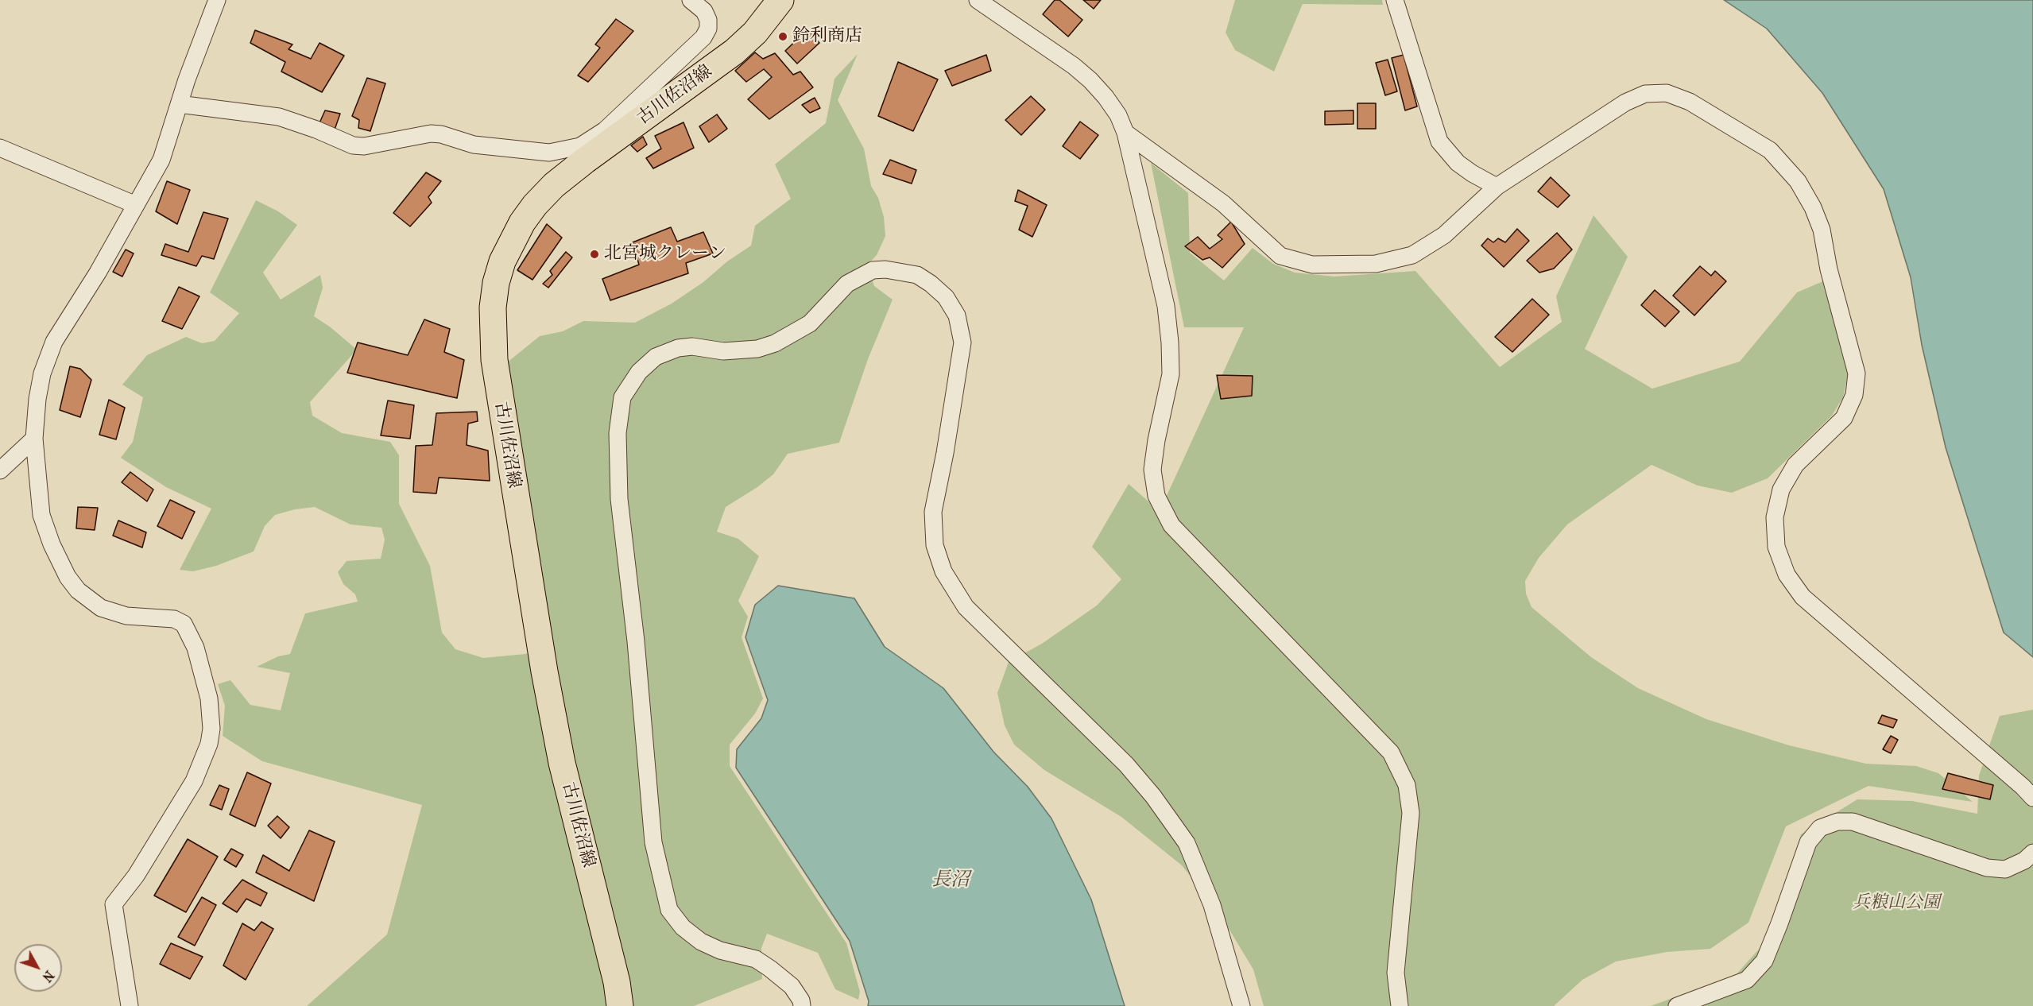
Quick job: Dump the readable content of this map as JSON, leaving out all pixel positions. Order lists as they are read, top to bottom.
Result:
{
  "streets": {
    "main road": ["古川佐沼線"]
  },
  "water": ["長沼"],
  "parks": ["兵粮山公園"],
  "places": ["鈴利商店", "北宮城クレーン"],
  "north": "bottom right"
}
